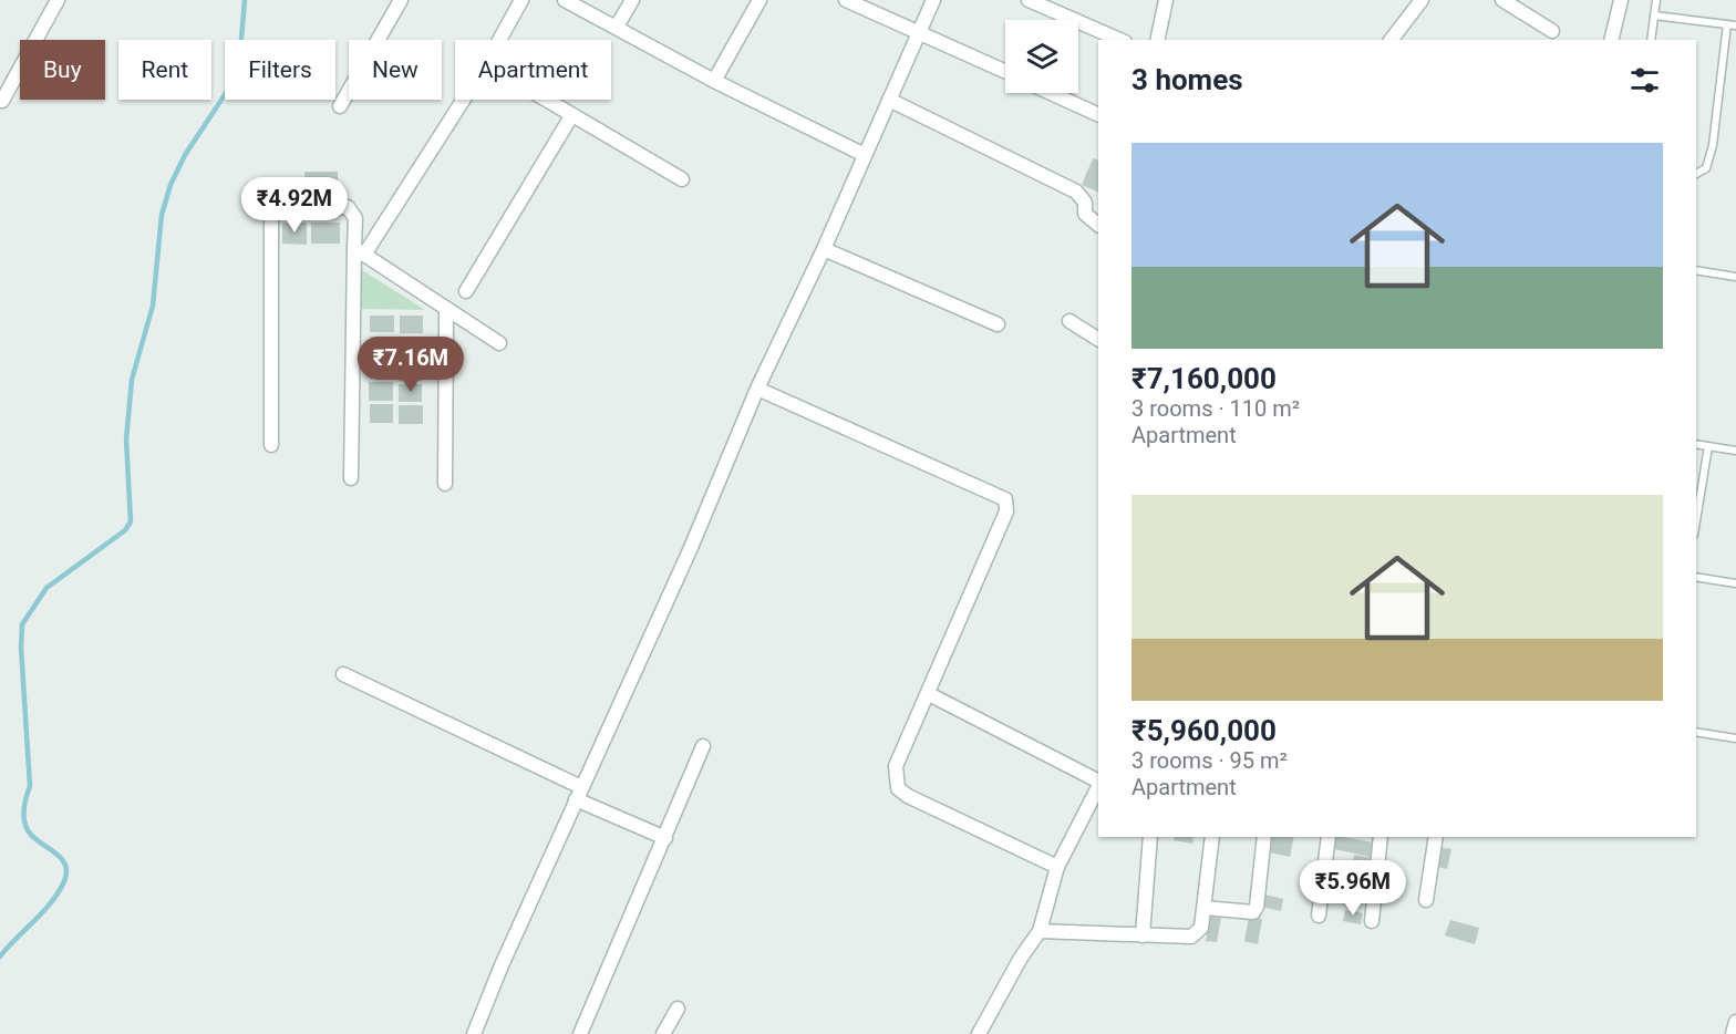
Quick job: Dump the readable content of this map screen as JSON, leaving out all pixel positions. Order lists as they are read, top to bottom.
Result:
{
  "page": {
    "chip": [
      "Buy",
      "Rent",
      "Filters",
      "New",
      "Apartment"
    ],
    "heading": "3 homes",
    "list": [
      {
        "name": "₹7,160,000",
        "note": "3 rooms · 110 m² · Apartment"
      },
      {
        "name": "₹5,960,000",
        "note": "3 rooms · 95 m² · Apartment"
      }
    ],
    "price": ["₹4.92M", "₹7.16M", "₹5.96M"]
  }
}
